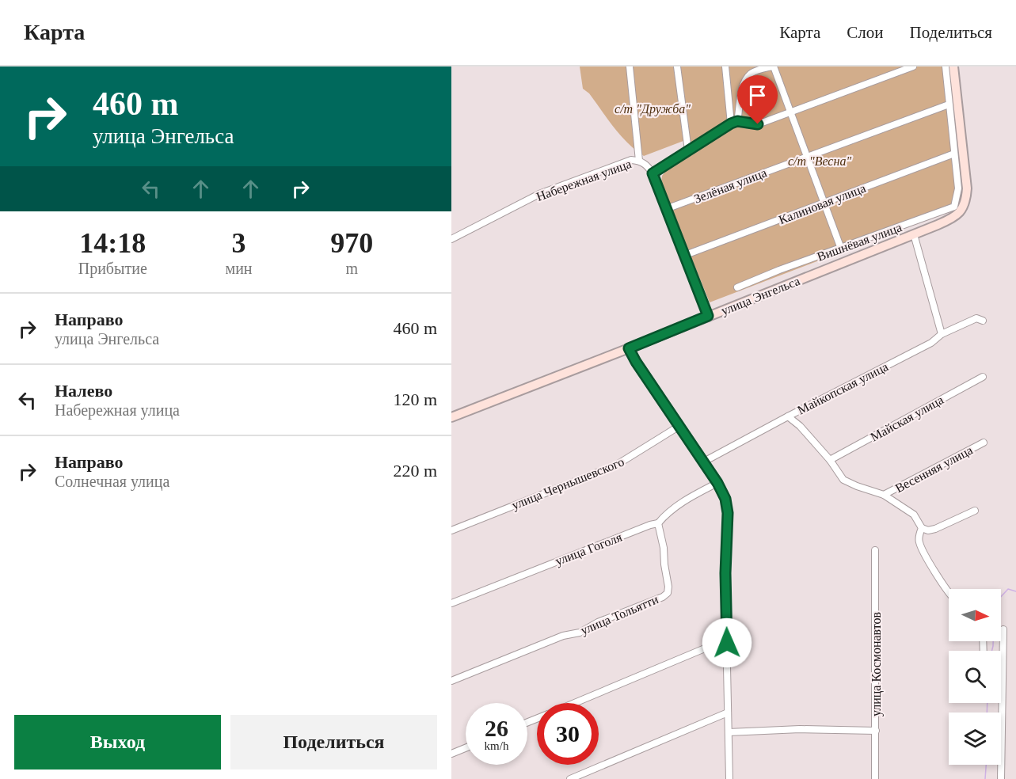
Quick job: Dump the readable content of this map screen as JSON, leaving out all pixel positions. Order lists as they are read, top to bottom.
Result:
{
  "streets": {
    "street": [
      "Набережная улица",
      "Зелёная улица",
      "Калиновая улица",
      "Вишнёвая улица",
      "улица Энгельса",
      "Майкопская улица",
      "Майская улица",
      "Весенняя улица",
      "улица Чернышевского",
      "улица Гоголя",
      "улица Тольятти",
      "улица Космонавтов"
    ]
  },
  "crossings": [
    ["Набережная улица", "улица Энгельса"],
    ["Вишнёвая улица", "улица Энгельса"],
    ["улица Гоголя", "улица Тольятти"]
  ],
  "parks": ["с/т \"Дружба\"", "с/т \"Весна\""],
  "north": "right",
  "page": {
    "header": "Карта",
    "nav": ["Карта", "Слои", "Поделиться"],
    "turn": ["460 m", "улица Энгельса"],
    "eta": [
      "14:18",
      "Прибытие",
      "3",
      "мин",
      "970",
      "m"
    ],
    "list": [
      {
        "name": "Направо",
        "note": "улица Энгельса",
        "value": "460 m"
      },
      {
        "name": "Налево",
        "note": "Набережная улица",
        "value": "120 m"
      },
      {
        "name": "Направо",
        "note": "Солнечная улица",
        "value": "220 m"
      }
    ],
    "speed": "26 km/h",
    "limit": "30",
    "buttons": ["Выход", "Поделиться"]
  }
}
